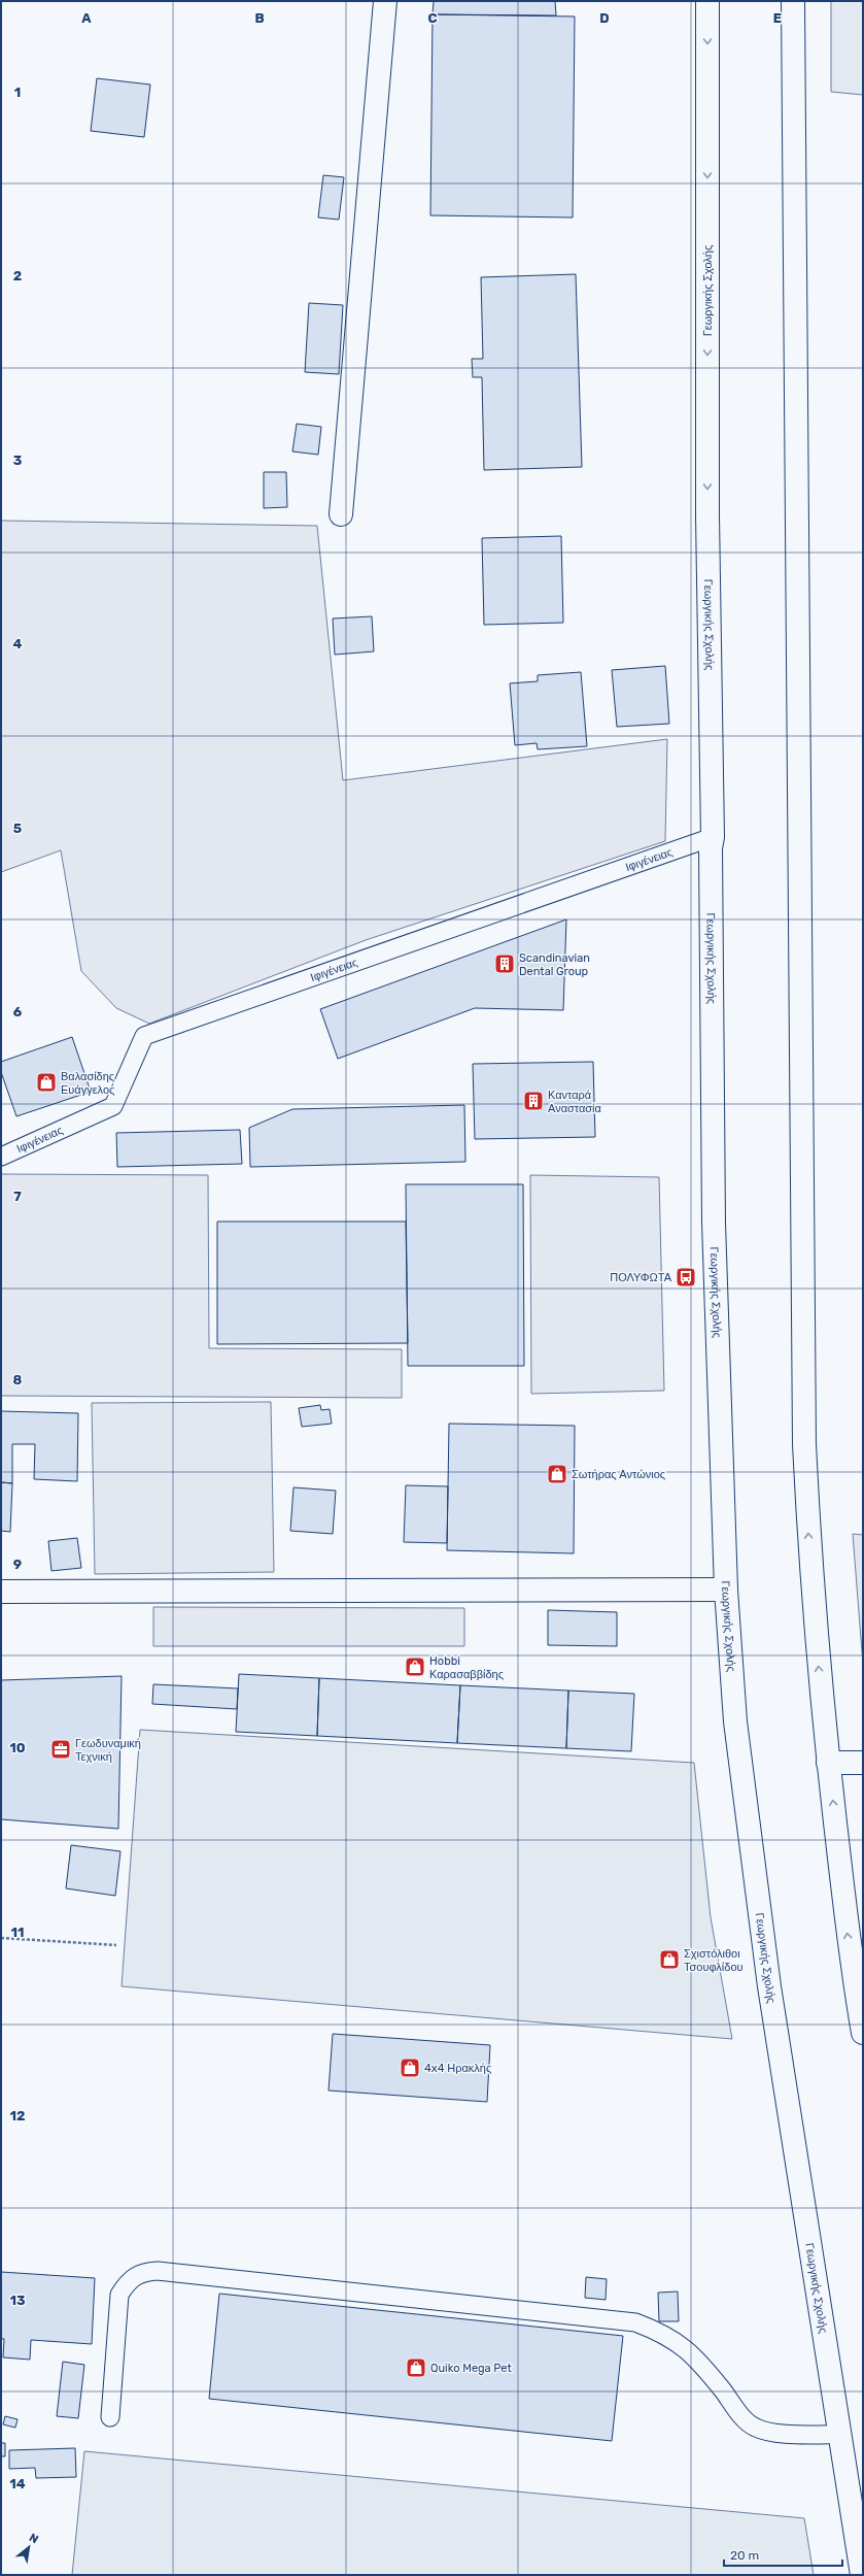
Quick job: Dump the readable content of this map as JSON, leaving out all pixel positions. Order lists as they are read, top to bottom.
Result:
{
  "streets": {
    "main road": ["Γεωργικής Σχολής"],
    "lane": ["Ιφιγένειας"]
  },
  "crossings": [
    ["Γεωργικής Σχολής", "Ιφιγένειας"]
  ],
  "places": {
    "building": ["Scandinavian Dental Group", "Κανταρά Αναστασία"],
    "shop": [
      "Βαλασίδης Ευάγγελος",
      "Σωτήρας Αντώνιος",
      "Hobbi Καρασαββίδης",
      "Σχιστόλιθοι Τσουφλίδου",
      "4x4 Ηρακλής",
      "Quiko Mega Pet"
    ],
    "bus stop": ["ΠΟΛΥΦΩΤΑ"],
    "office": ["Γεωδυναμική Τεχνική"]
  },
  "scale_bar": "20 m",
  "north": "top right",
  "grid": {
    "columns": [
      "A",
      "B",
      "C",
      "D",
      "E"
    ],
    "rows": [
      "1",
      "2",
      "3",
      "4",
      "5",
      "6",
      "7",
      "8",
      "9",
      "10",
      "11",
      "12",
      "13",
      "14"
    ]
  }
}
